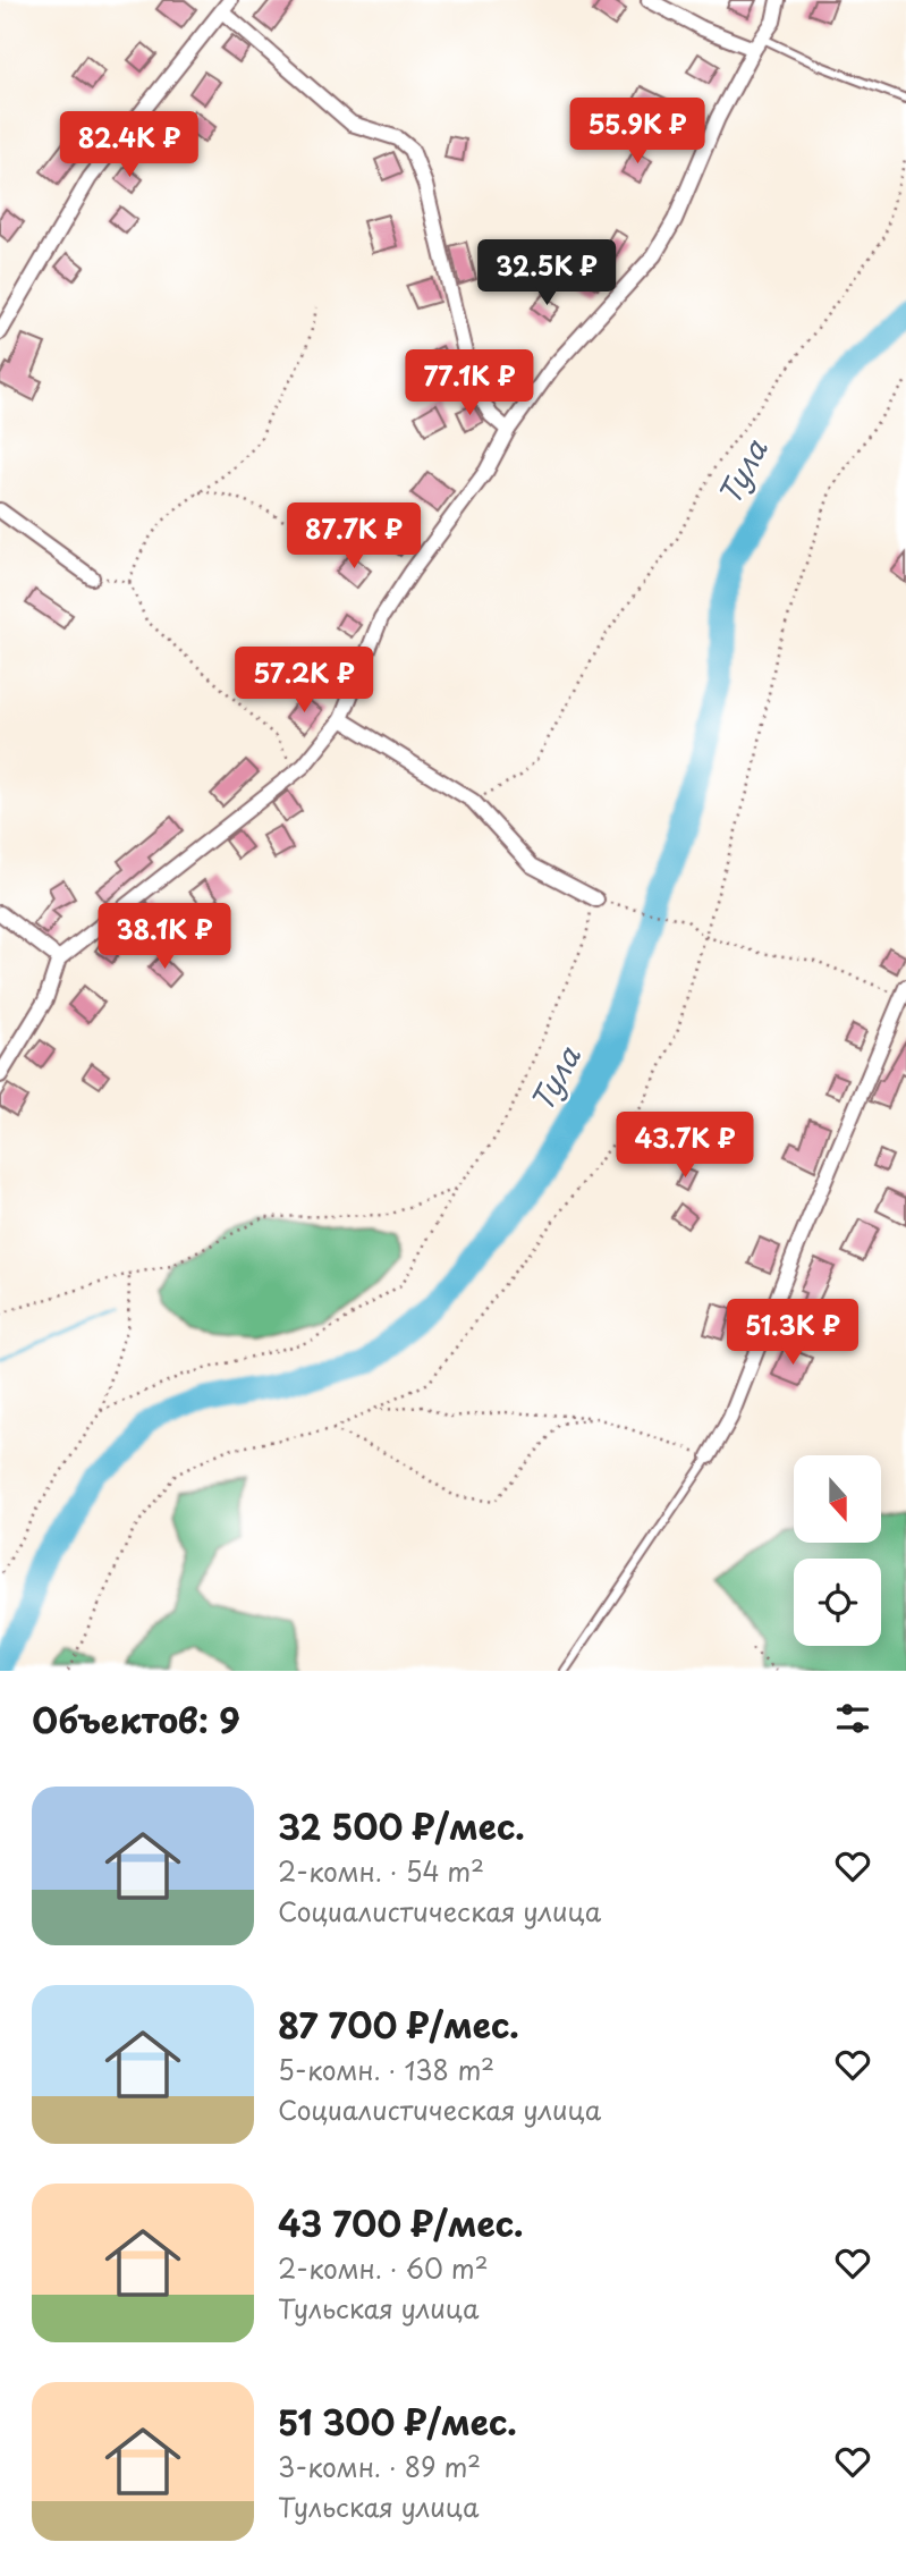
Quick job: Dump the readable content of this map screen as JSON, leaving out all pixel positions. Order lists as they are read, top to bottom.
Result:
{
  "water": ["Тула"],
  "north": "bottom",
  "page": {
    "price": [
      "55.9K ₽",
      "82.4K ₽",
      "32.5K ₽",
      "77.1K ₽",
      "87.7K ₽",
      "57.2K ₽",
      "38.1K ₽",
      "43.7K ₽",
      "51.3K ₽"
    ],
    "heading": "Объектов: 9",
    "list": [
      {
        "name": "32 500 ₽/мес.",
        "note": "2-комн. · 54 m² · Социалистическая улица"
      },
      {
        "name": "87 700 ₽/мес.",
        "note": "5-комн. · 138 m² · Социалистическая улица"
      },
      {
        "name": "43 700 ₽/мес.",
        "note": "2-комн. · 60 m² · Тульская улица"
      },
      {
        "name": "51 300 ₽/мес.",
        "note": "3-комн. · 89 m² · Тульская улица"
      }
    ]
  }
}
